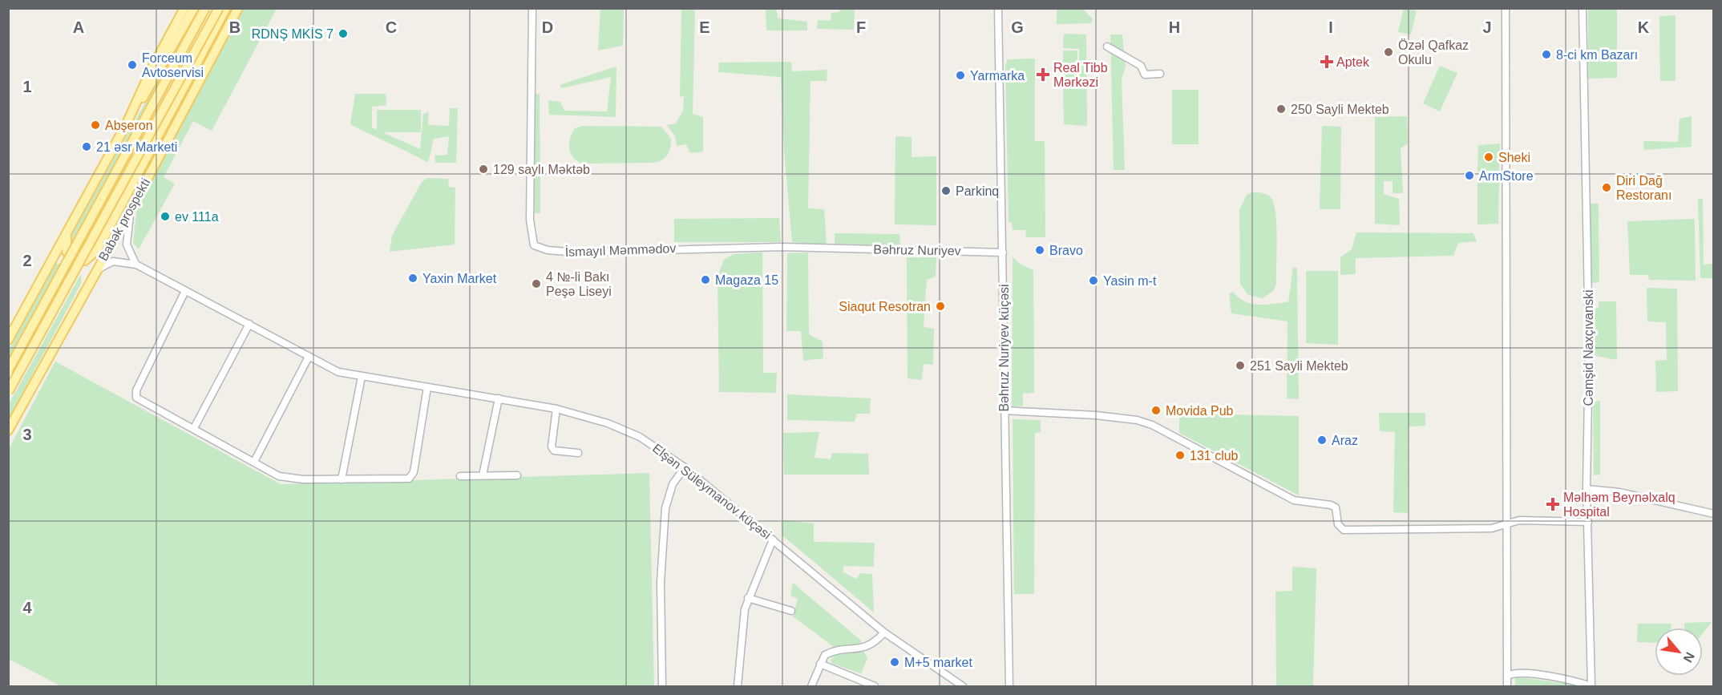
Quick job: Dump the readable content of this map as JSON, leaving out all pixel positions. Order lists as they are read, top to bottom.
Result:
{
  "streets": {
    "main road": ["Babək prospekti"],
    "street": [
      "İsmayıl Məmmədov",
      "Bəhruz Nuriyev",
      "Bəhruz Nuriyev küçəsi",
      "Cəmşid Naxçıvanski",
      "Elşən Süleymanov küçəsi"
    ]
  },
  "crossings": [
    ["İsmayıl Məmmədov", "Bəhruz Nuriyev"],
    ["Bəhruz Nuriyev", "Bəhruz Nuriyev küçəsi"]
  ],
  "places": {
    "other": [
      "RDNŞ MKİS 7",
      "Özəl Qafkaz Okulu",
      "8-ci km Bazarı",
      "Forceum Avtoservisi",
      "Yarmarka",
      "250 Sayli Mekteb",
      "Abşeron",
      "21 əsr Marketi",
      "Sheki",
      "129 saylı Məktəb",
      "ArmStore",
      "Diri Dağ Restoranı",
      "Parkinq",
      "ev 111a",
      "Bravo",
      "Yaxin Market",
      "Magaza 15",
      "Yasin m-t",
      "4 №-li Bakı Peşə Liseyi",
      "Siaqut Resotran",
      "251 Sayli Mekteb",
      "Movida Pub",
      "Araz",
      "131 club",
      "М+5 market"
    ],
    "health": ["Aptek", "Real Tibb Mərkəzi", "Məlhəm Beynəlxalq Hospital"]
  },
  "north": "bottom right",
  "grid": {
    "columns": [
      "A",
      "B",
      "C",
      "D",
      "E",
      "F",
      "G",
      "H",
      "I",
      "J",
      "K"
    ],
    "rows": [
      "1",
      "2",
      "3",
      "4"
    ]
  }
}
